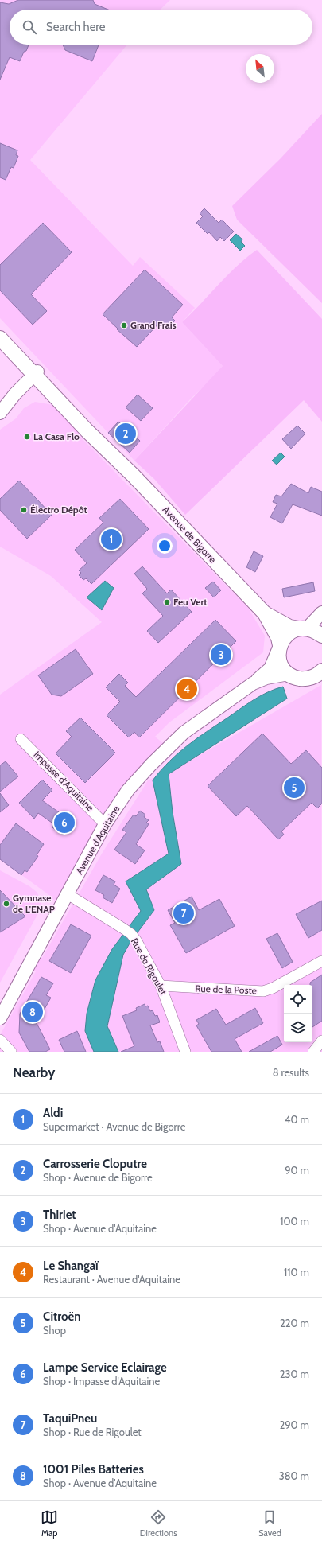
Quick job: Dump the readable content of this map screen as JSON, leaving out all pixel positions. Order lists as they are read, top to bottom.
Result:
{
  "streets": {
    "main road": ["Avenue de Bigorre"],
    "street": [
      "Impasse d'Aquitaine",
      "Avenue d'Aquitaine",
      "Rue de Rigoulet",
      "Rue de la Poste"
    ]
  },
  "crossings": [
    ["Avenue de Bigorre", "Avenue d'Aquitaine"],
    ["Impasse d'Aquitaine", "Avenue d'Aquitaine"],
    ["Avenue d'Aquitaine", "Rue de Rigoulet"],
    ["Rue de Rigoulet", "Rue de la Poste"]
  ],
  "places": [
    "Grand Frais",
    "La Casa Flo",
    "Électro Dépôt",
    "Feu Vert",
    "Gymnase de L'ENAP"
  ],
  "north": "top left",
  "page": {
    "search": "Search here",
    "pins": [
      "2",
      "1",
      "3",
      "4",
      "5",
      "6",
      "7",
      "8"
    ],
    "heading": ["Nearby", "8 results"],
    "list": [
      {
        "mark": "1",
        "name": "Aldi",
        "note": "Supermarket · Avenue de Bigorre",
        "value": "40 m"
      },
      {
        "mark": "2",
        "name": "Carrosserie Cloputre",
        "note": "Shop · Avenue de Bigorre",
        "value": "90 m"
      },
      {
        "mark": "3",
        "name": "Thiriet",
        "note": "Shop · Avenue d'Aquitaine",
        "value": "100 m"
      },
      {
        "mark": "4",
        "name": "Le Shangaï",
        "note": "Restaurant · Avenue d'Aquitaine",
        "value": "110 m"
      },
      {
        "mark": "5",
        "name": "Citroën",
        "note": "Shop",
        "value": "220 m"
      },
      {
        "mark": "6",
        "name": "Lampe Service Eclairage",
        "note": "Shop · Impasse d'Aquitaine",
        "value": "230 m"
      },
      {
        "mark": "7",
        "name": "TaquiPneu",
        "note": "Shop · Rue de Rigoulet",
        "value": "290 m"
      },
      {
        "mark": "8",
        "name": "1001 Piles Batteries",
        "note": "Shop · Avenue d'Aquitaine",
        "value": "380 m"
      }
    ],
    "nav": ["Map", "Directions", "Saved"]
  }
}
